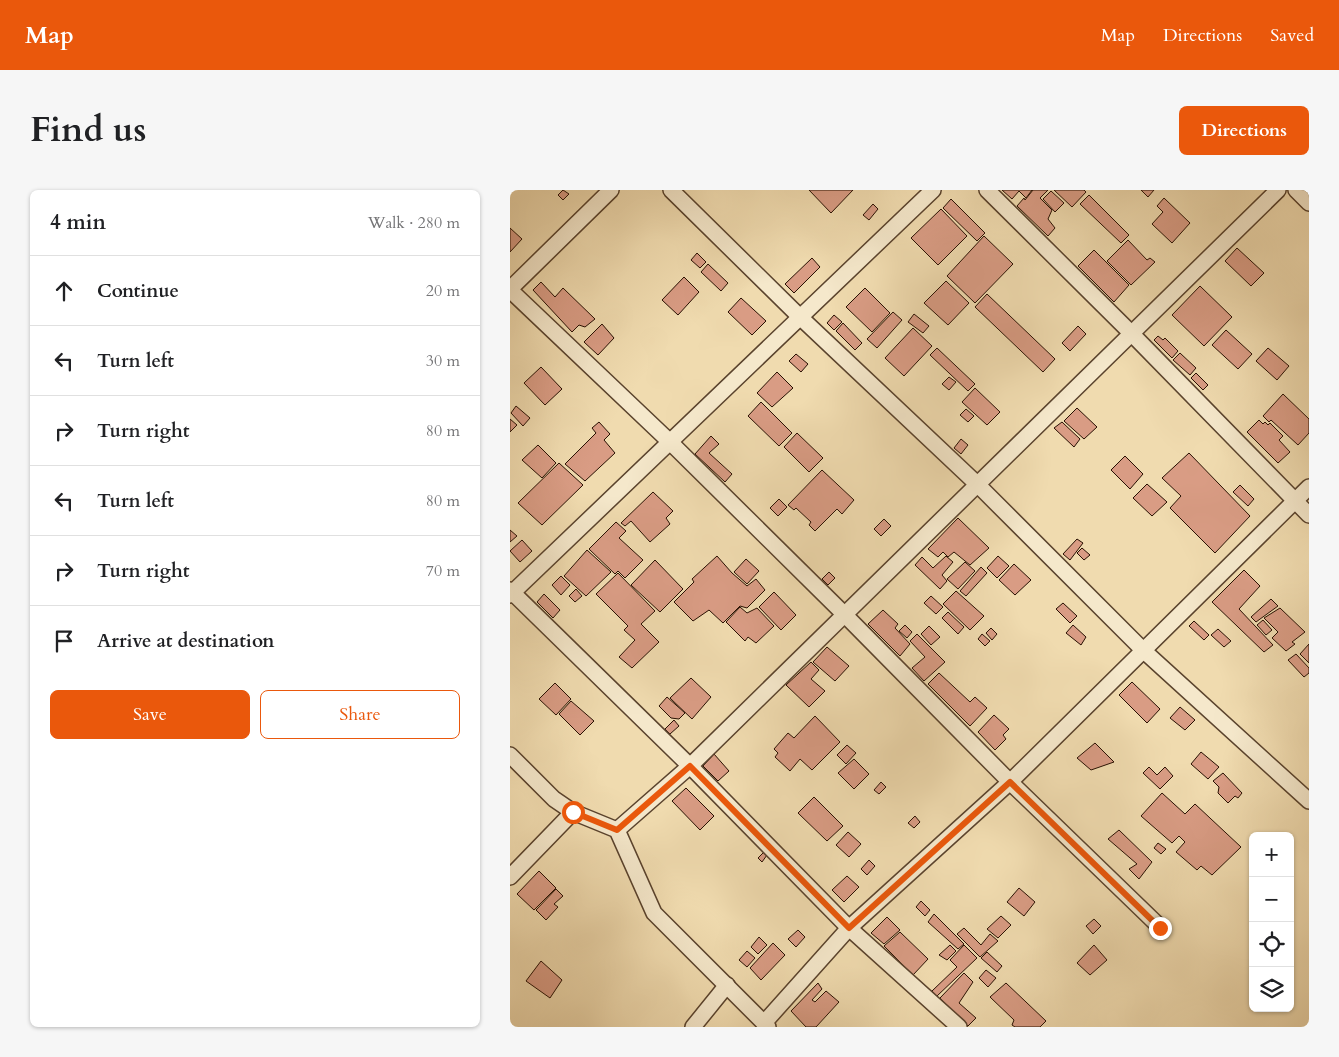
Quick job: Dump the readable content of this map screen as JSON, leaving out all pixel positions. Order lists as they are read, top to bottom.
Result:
{
  "page": {
    "header": "Map",
    "nav": ["Map", "Directions", "Saved"],
    "title": "Find us",
    "buttons": [
      "Directions",
      ["Save", "Share"]
    ],
    "heading": ["4 min", "Walk · 280 m"],
    "list": [
      ["Continue", "20 m"],
      ["Turn left", "30 m"],
      ["Turn right", "80 m"],
      ["Turn left", "80 m"],
      ["Turn right", "70 m"],
      "Arrive at destination"
    ],
    "map_buttons": ["+", "−"]
  }
}
